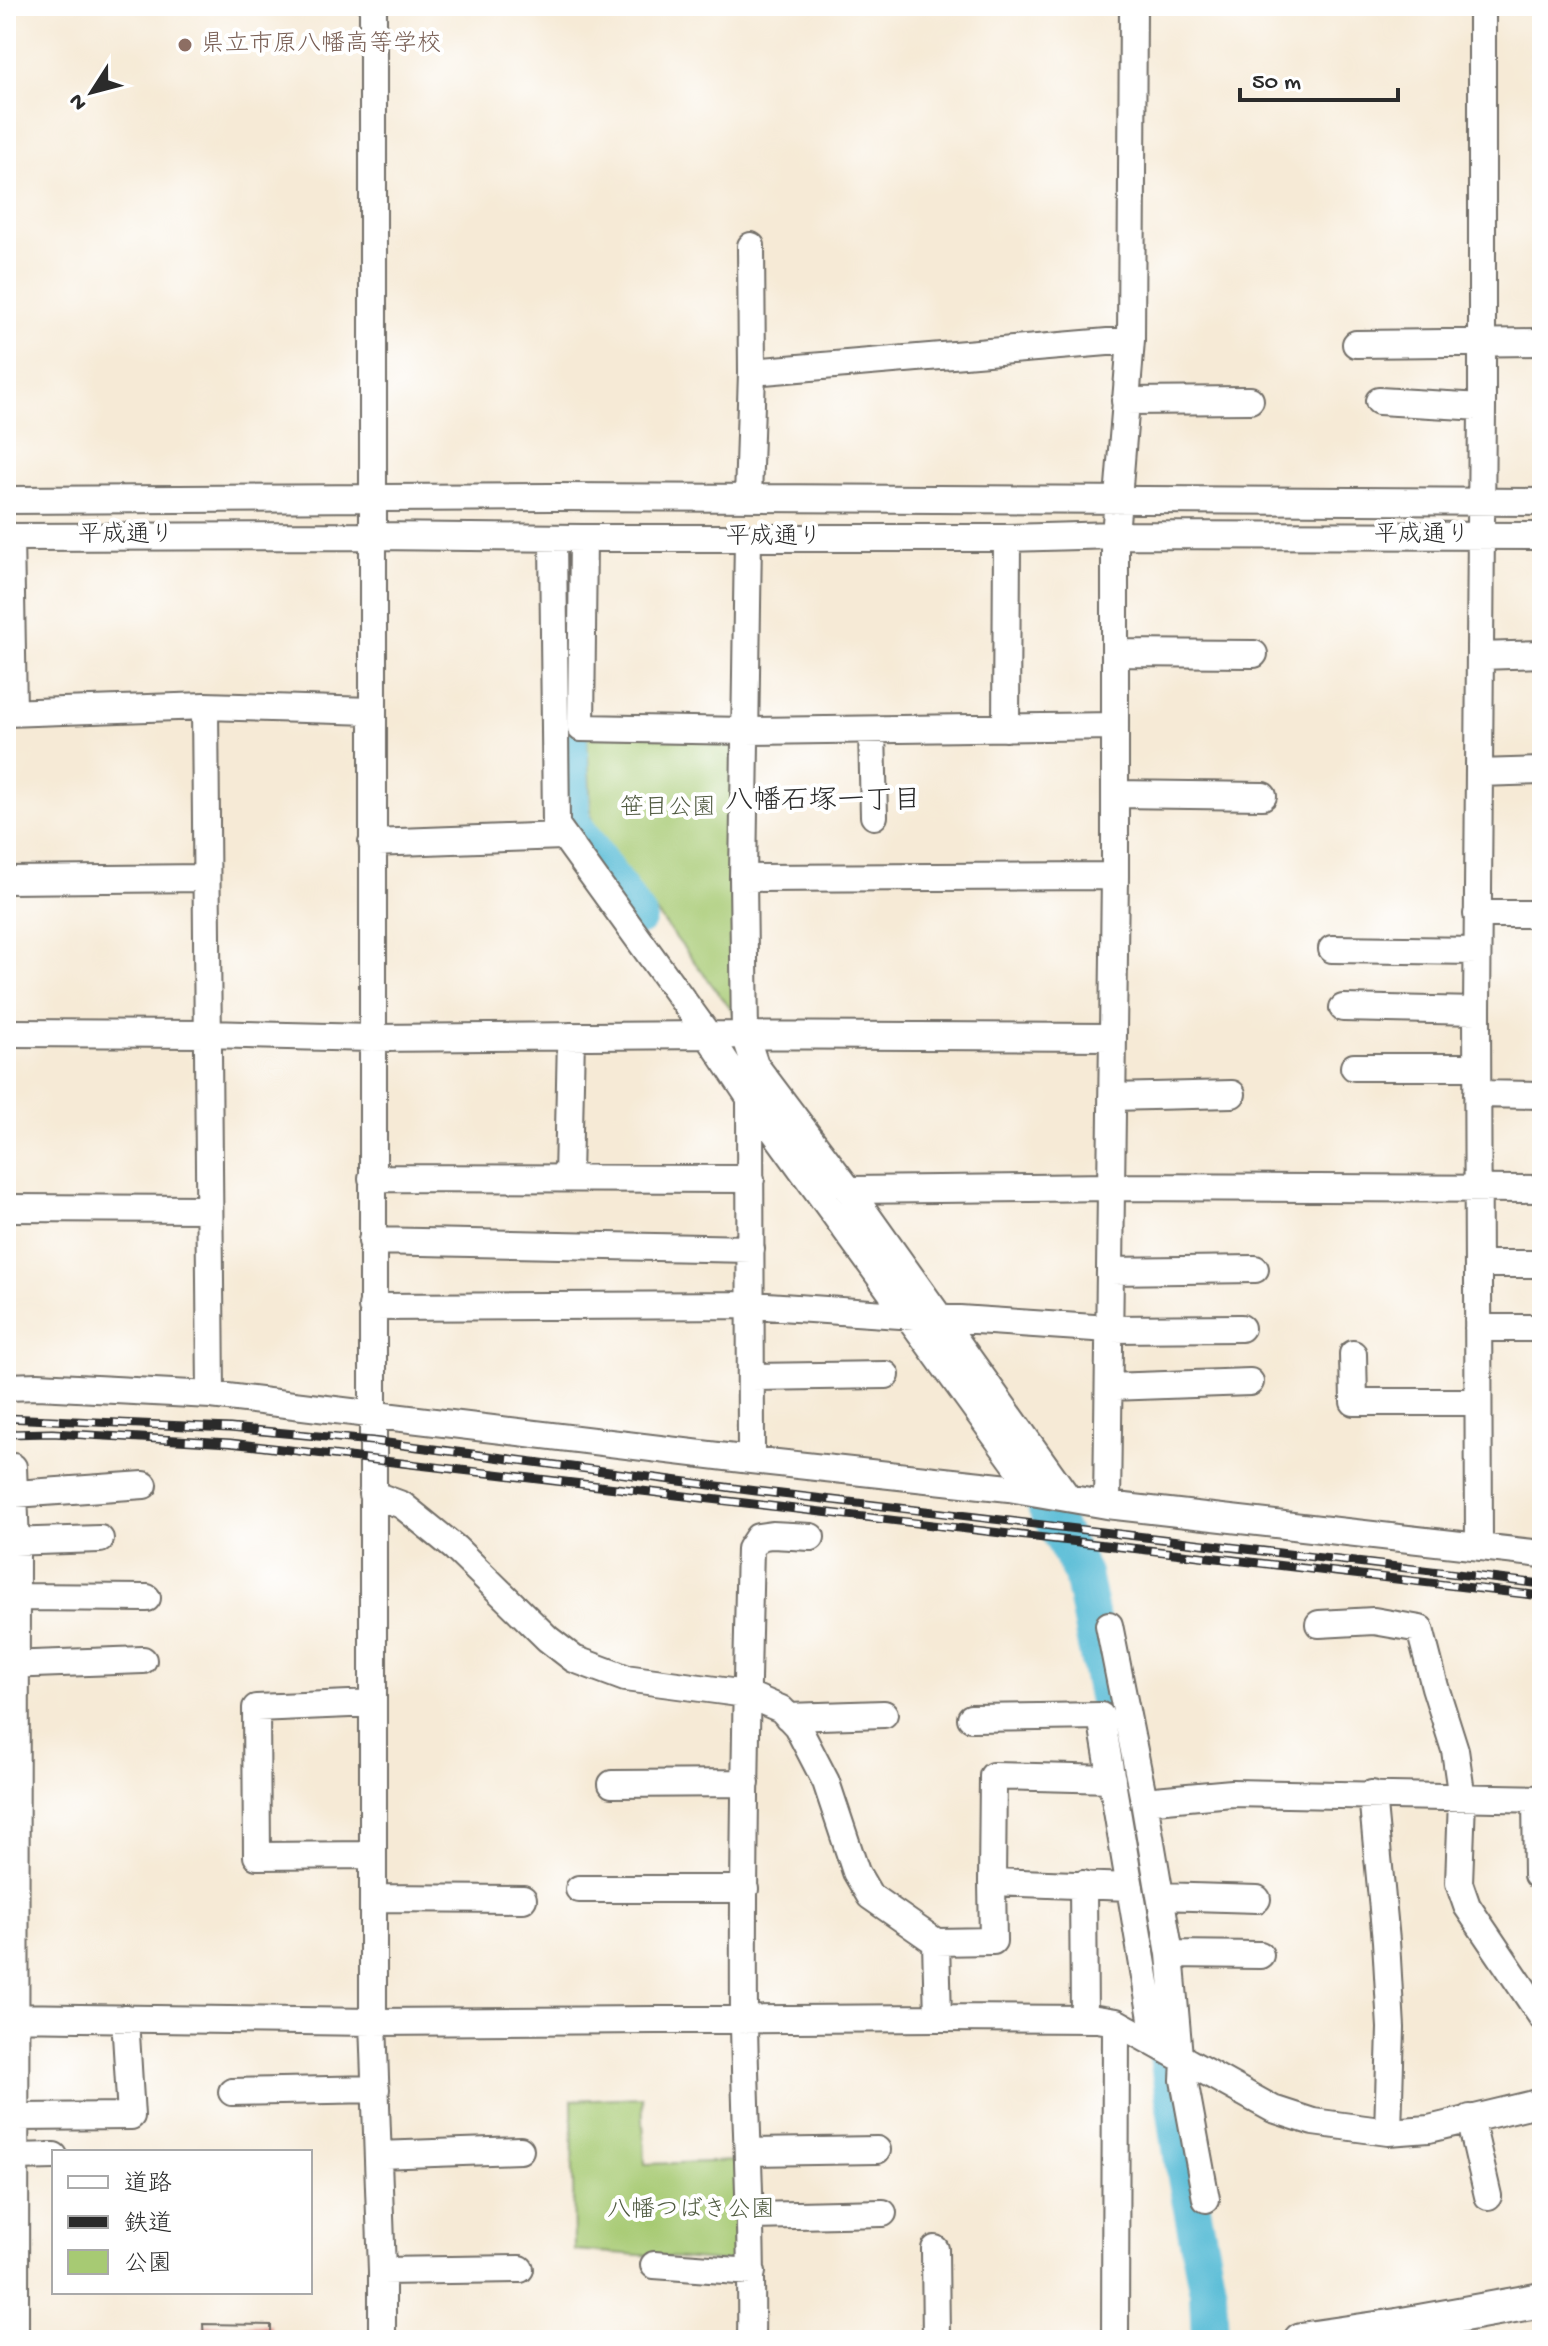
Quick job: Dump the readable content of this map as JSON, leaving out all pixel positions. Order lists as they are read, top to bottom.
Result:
{
  "streets": {
    "street": ["平成通り"]
  },
  "districts": ["八幡石塚一丁目"],
  "parks": ["笹目公園", "八幡つばき公園"],
  "places": ["県立市原八幡高等学校"],
  "legend": ["道路", "鉄道", "公園"],
  "scale_bar": "50 m",
  "north": "bottom left"
}
